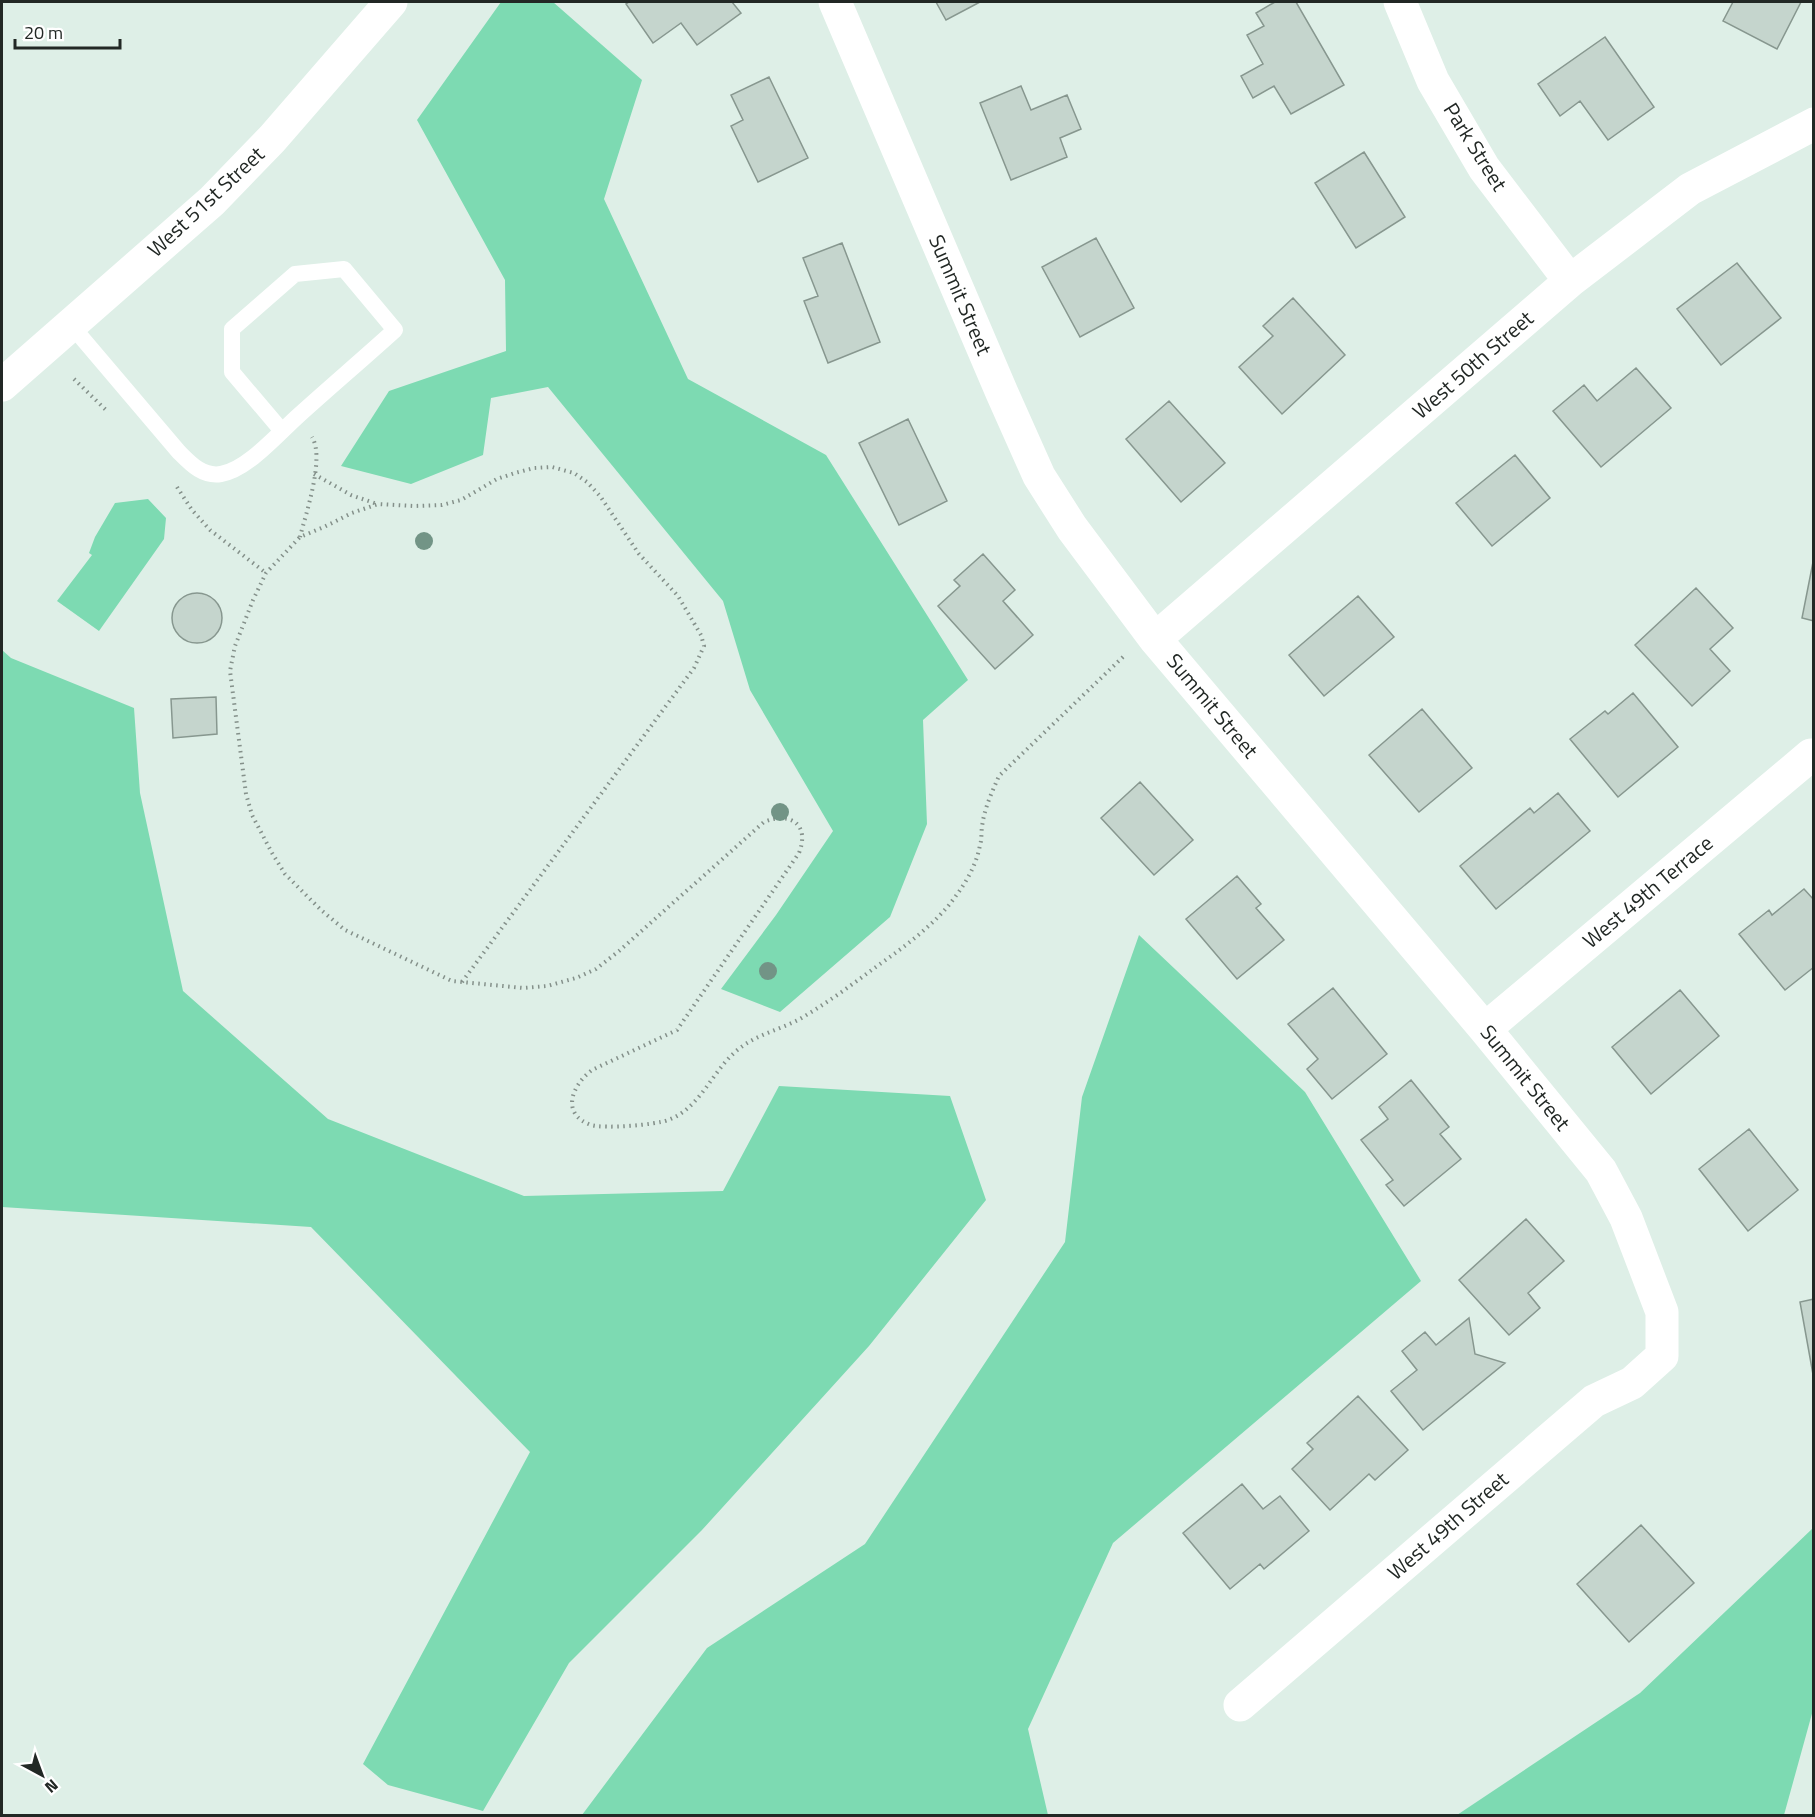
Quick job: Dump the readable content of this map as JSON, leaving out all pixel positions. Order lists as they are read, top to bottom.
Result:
{
  "streets": {
    "street": [
      "Park Street",
      "West 51st Street",
      "Summit Street",
      "West 50th Street",
      "West 49th Terrace",
      "West 49th Street"
    ]
  },
  "crossings": [
    ["Park Street", "West 50th Street"],
    ["Summit Street", "West 50th Street"],
    ["Summit Street", "West 49th Terrace"],
    ["Summit Street", "West 49th Street"]
  ],
  "scale_bar": "20 m",
  "north": "bottom right"
}
